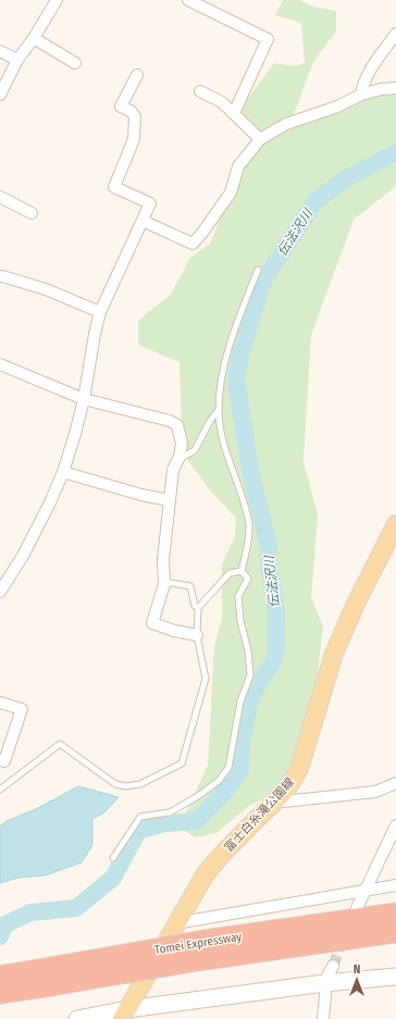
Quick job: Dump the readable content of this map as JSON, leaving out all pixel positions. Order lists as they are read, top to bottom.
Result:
{
  "streets": {
    "highway": ["Tomei Expressway"],
    "main road": ["富士白糸滝公園線"]
  },
  "water": ["伝法沢川"],
  "north": "top"
}
